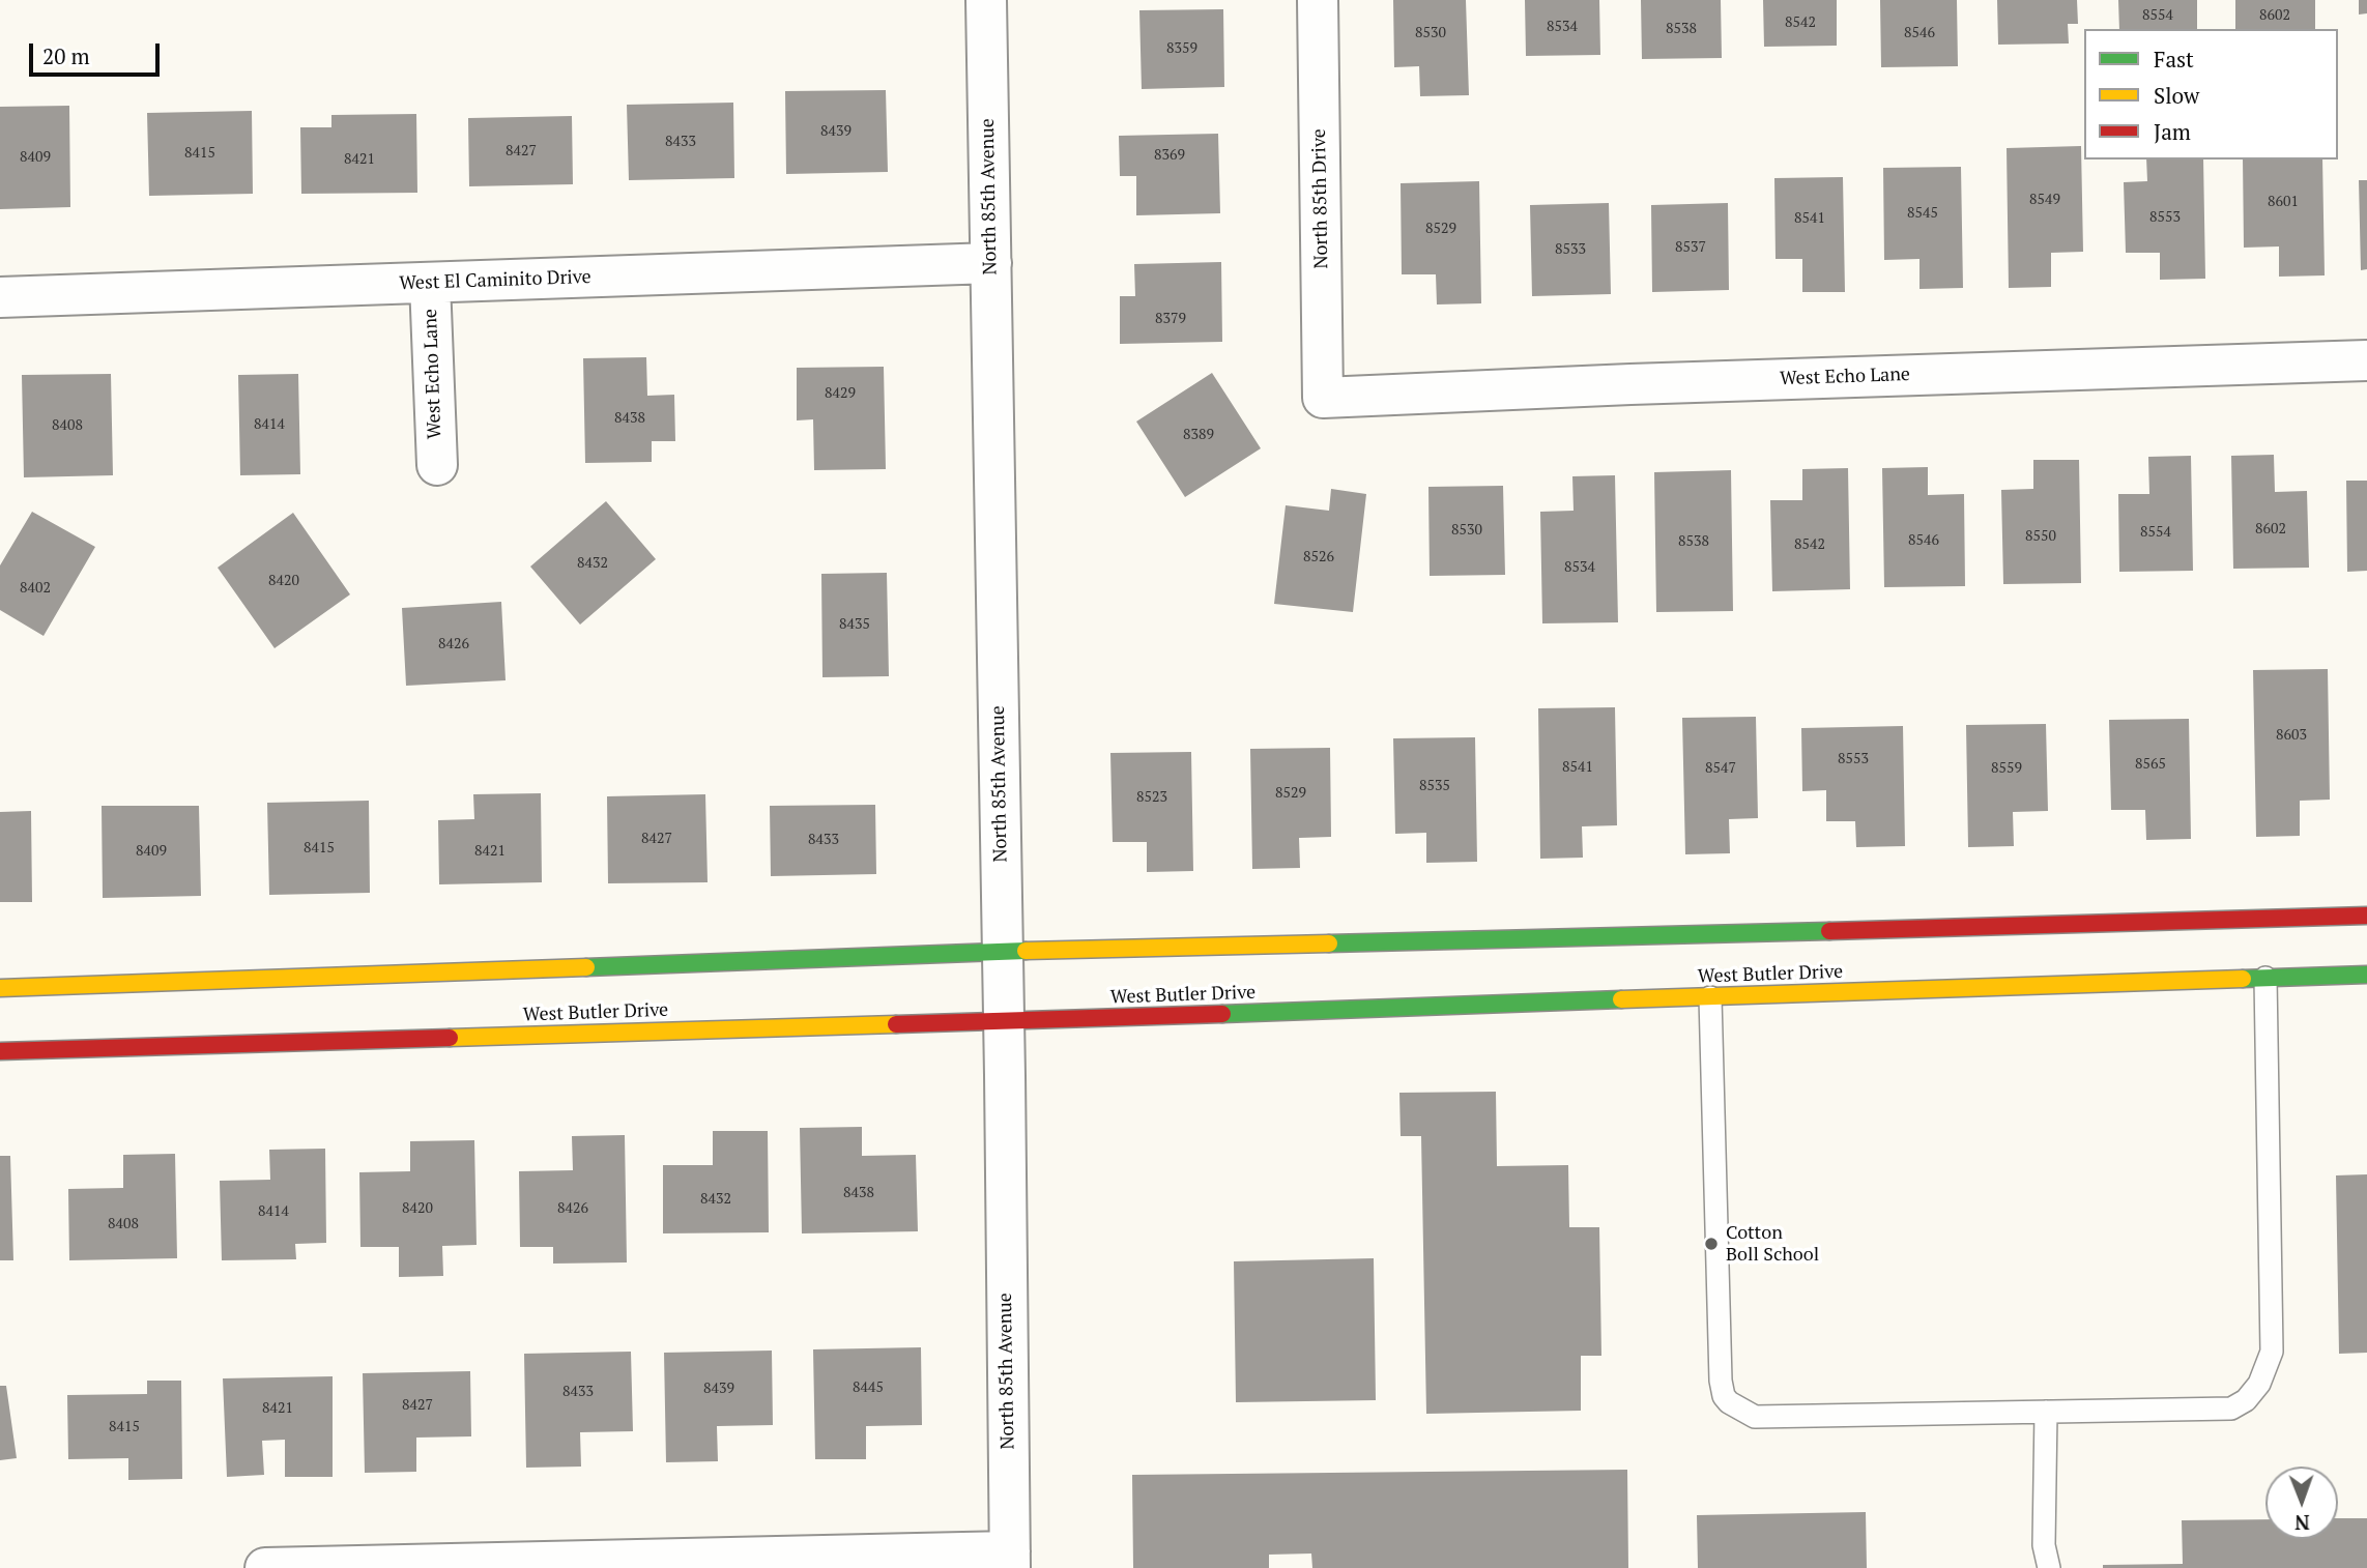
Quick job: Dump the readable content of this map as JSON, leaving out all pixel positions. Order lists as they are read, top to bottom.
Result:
{
  "streets": {
    "street": [
      "North 85th Avenue",
      "North 85th Drive",
      "West El Caminito Drive",
      "West Echo Lane",
      "West Butler Drive"
    ]
  },
  "crossings": [
    ["North 85th Avenue", "West El Caminito Drive"],
    ["North 85th Avenue", "West Butler Drive"],
    ["North 85th Drive", "West Echo Lane"],
    ["West El Caminito Drive", "West Echo Lane"]
  ],
  "places": ["Cotton Boll School"],
  "house_numbers": [
    "8554",
    "8602",
    "8542",
    "8534",
    "8538",
    "8530",
    "8546",
    "8359",
    "8439",
    "8433",
    "8427",
    "8415",
    "8369",
    "8409",
    "8421",
    "8549",
    "8601",
    "8545",
    "8553",
    "8541",
    "8529",
    "8537",
    "8533",
    "8379",
    "8429",
    "8438",
    "8414",
    "8408",
    "8389",
    "8602",
    "8530",
    "8554",
    "8550",
    "8546",
    "8538",
    "8542",
    "8526",
    "8432",
    "8534",
    "8420",
    "8402",
    "8435",
    "8426",
    "8603",
    "8553",
    "8565",
    "8541",
    "8547",
    "8559",
    "8535",
    "8529",
    "8523",
    "8427",
    "8433",
    "8415",
    "8409",
    "8421",
    "8438",
    "8432",
    "8420",
    "8426",
    "8414",
    "8408",
    "8445",
    "8439",
    "8433",
    "8427",
    "8421",
    "8415"
  ],
  "legend": ["Fast", "Slow", "Jam"],
  "scale_bar": "20 m",
  "north": "bottom"
}
